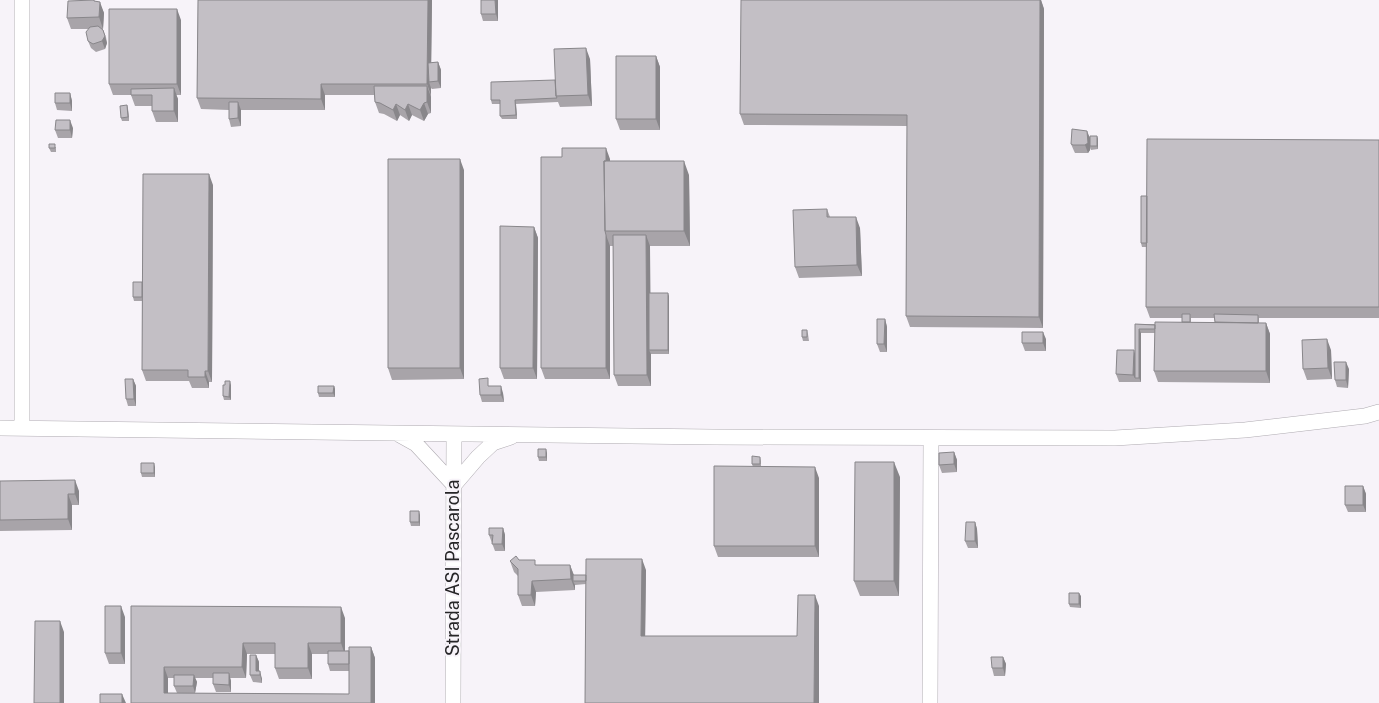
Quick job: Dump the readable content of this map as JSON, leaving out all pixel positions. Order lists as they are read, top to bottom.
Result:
{
  "streets": {
    "street": ["Strada ASI Pascarola"]
  }
}
